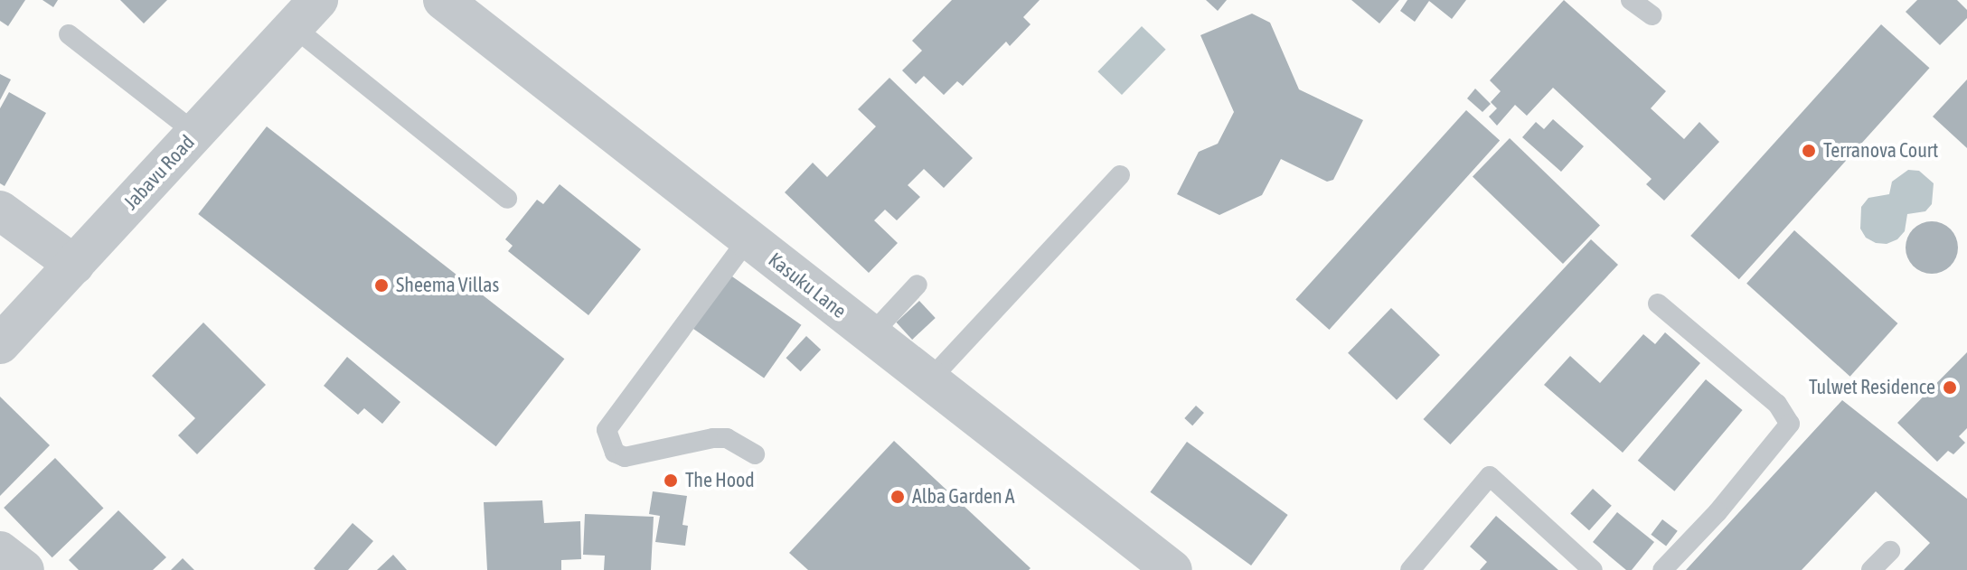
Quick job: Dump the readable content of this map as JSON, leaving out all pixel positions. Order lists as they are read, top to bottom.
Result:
{
  "streets": {
    "street": ["Jabavu Road", "Kasuku Lane"]
  },
  "places": [
    "Terranova Court",
    "Sheema Villas",
    "Tulwet Residence",
    "The Hood",
    "Alba Garden A"
  ]
}
